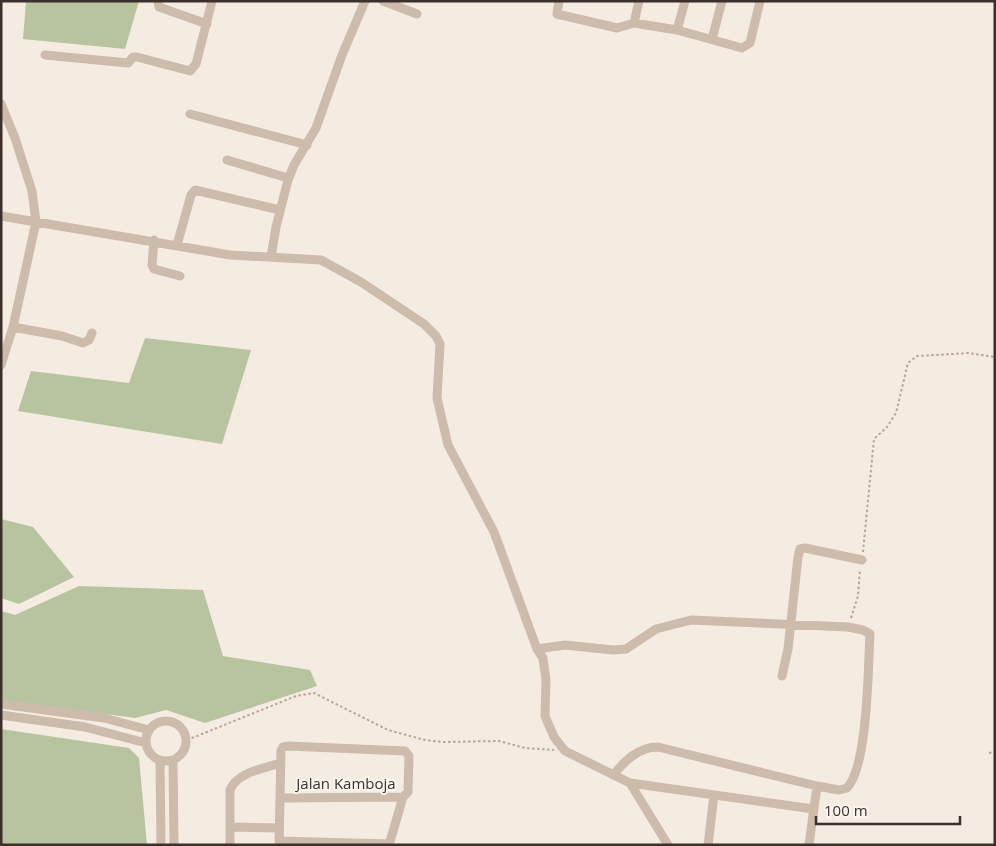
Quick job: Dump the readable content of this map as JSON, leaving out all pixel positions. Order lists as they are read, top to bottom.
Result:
{
  "streets": {
    "street": ["Jalan Kamboja"]
  },
  "scale_bar": "100 m"
}
